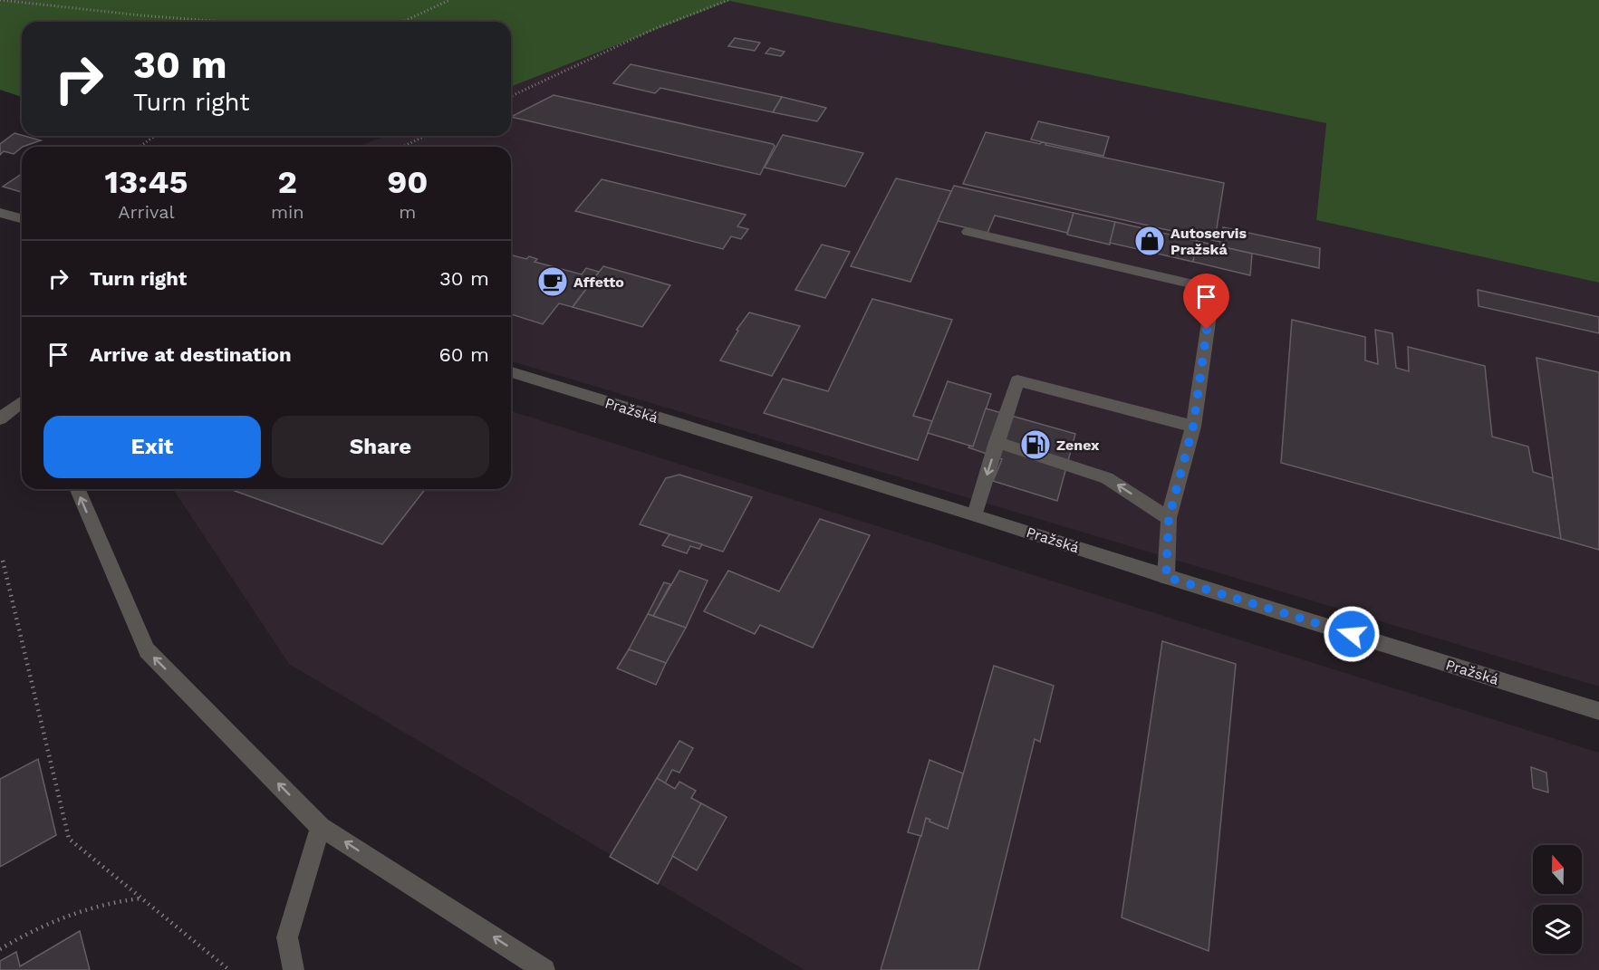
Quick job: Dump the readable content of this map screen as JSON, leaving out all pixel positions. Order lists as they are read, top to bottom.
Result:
{
  "streets": {
    "street": ["Pražská"]
  },
  "places": {
    "shop": ["Autoservis Pražská"],
    "cafe": ["Affetto"],
    "fuel station": ["Zenex"]
  },
  "north": "top",
  "page": {
    "turn": ["30 m", "Turn right"],
    "eta": [
      "13:45",
      "Arrival",
      "2",
      "min",
      "90",
      "m"
    ],
    "list": [
      {
        "name": "Turn right",
        "value": "30 m"
      },
      {
        "name": "Arrive at destination",
        "value": "60 m"
      }
    ],
    "buttons": ["Exit", "Share"]
  }
}
